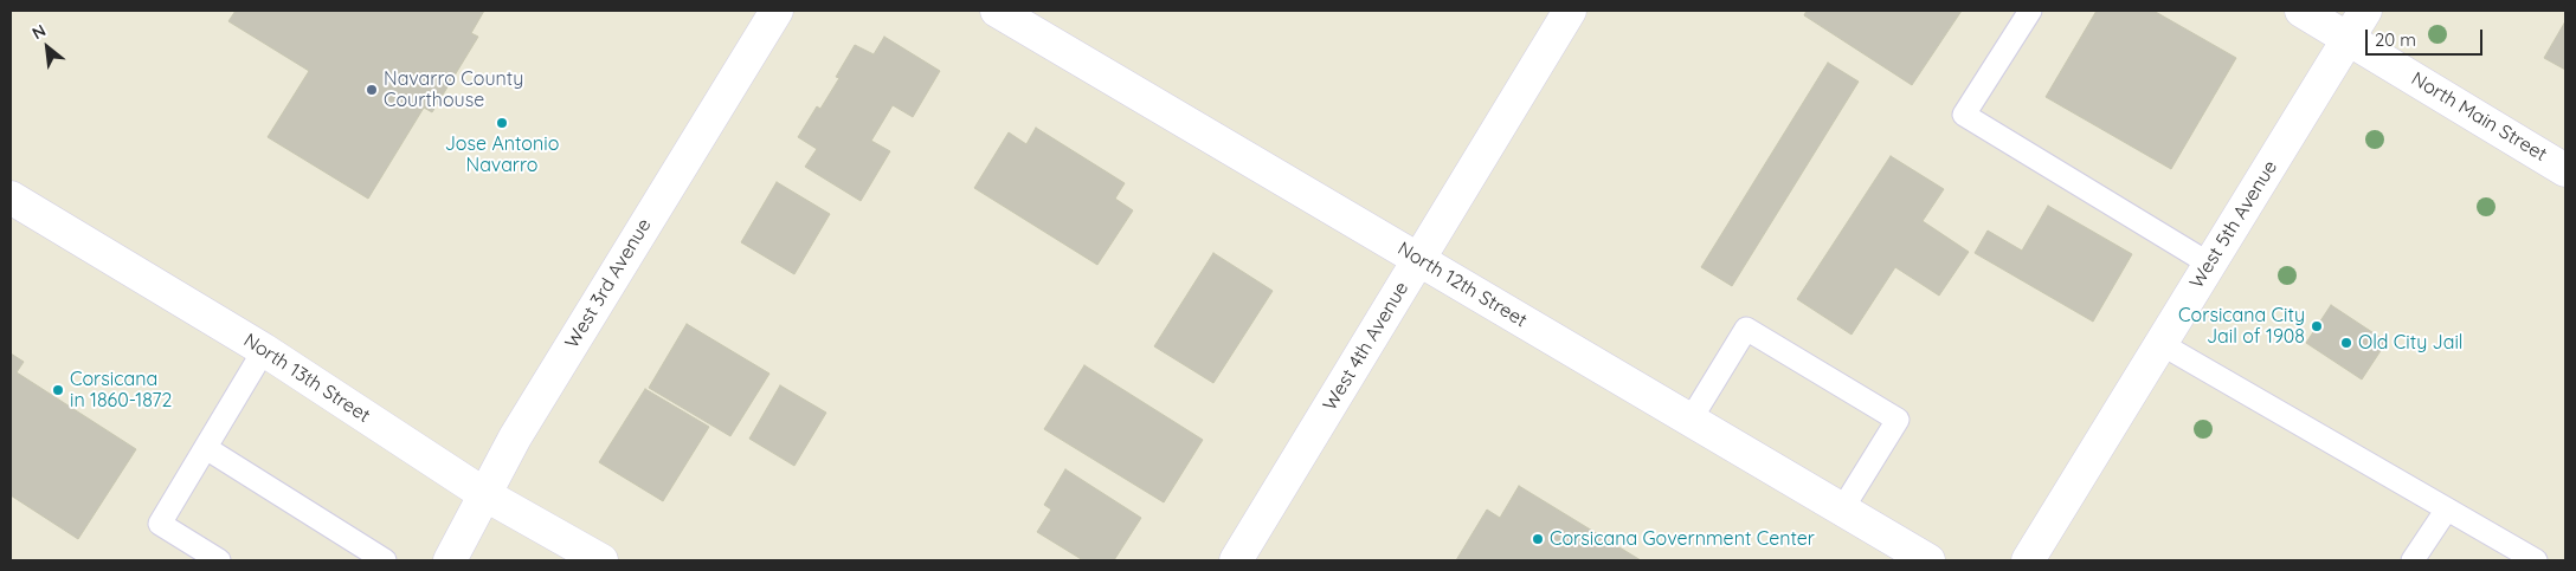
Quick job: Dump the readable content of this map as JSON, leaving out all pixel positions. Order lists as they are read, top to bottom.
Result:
{
  "streets": {
    "street": [
      "North Main Street",
      "West 5th Avenue",
      "West 3rd Avenue",
      "North 12th Street",
      "West 4th Avenue",
      "North 13th Street"
    ]
  },
  "crossings": [
    ["North Main Street", "West 5th Avenue"],
    ["West 3rd Avenue", "North 13th Street"],
    ["North 12th Street", "West 4th Avenue"]
  ],
  "places": [
    "Navarro County Courthouse",
    "Jose Antonio Navarro",
    "Corsicana City Jail of 1908",
    "Old City Jail",
    "Corsicana in 1860-1872",
    "Corsicana Government Center"
  ],
  "scale_bar": "20 m",
  "north": "top left"
}
